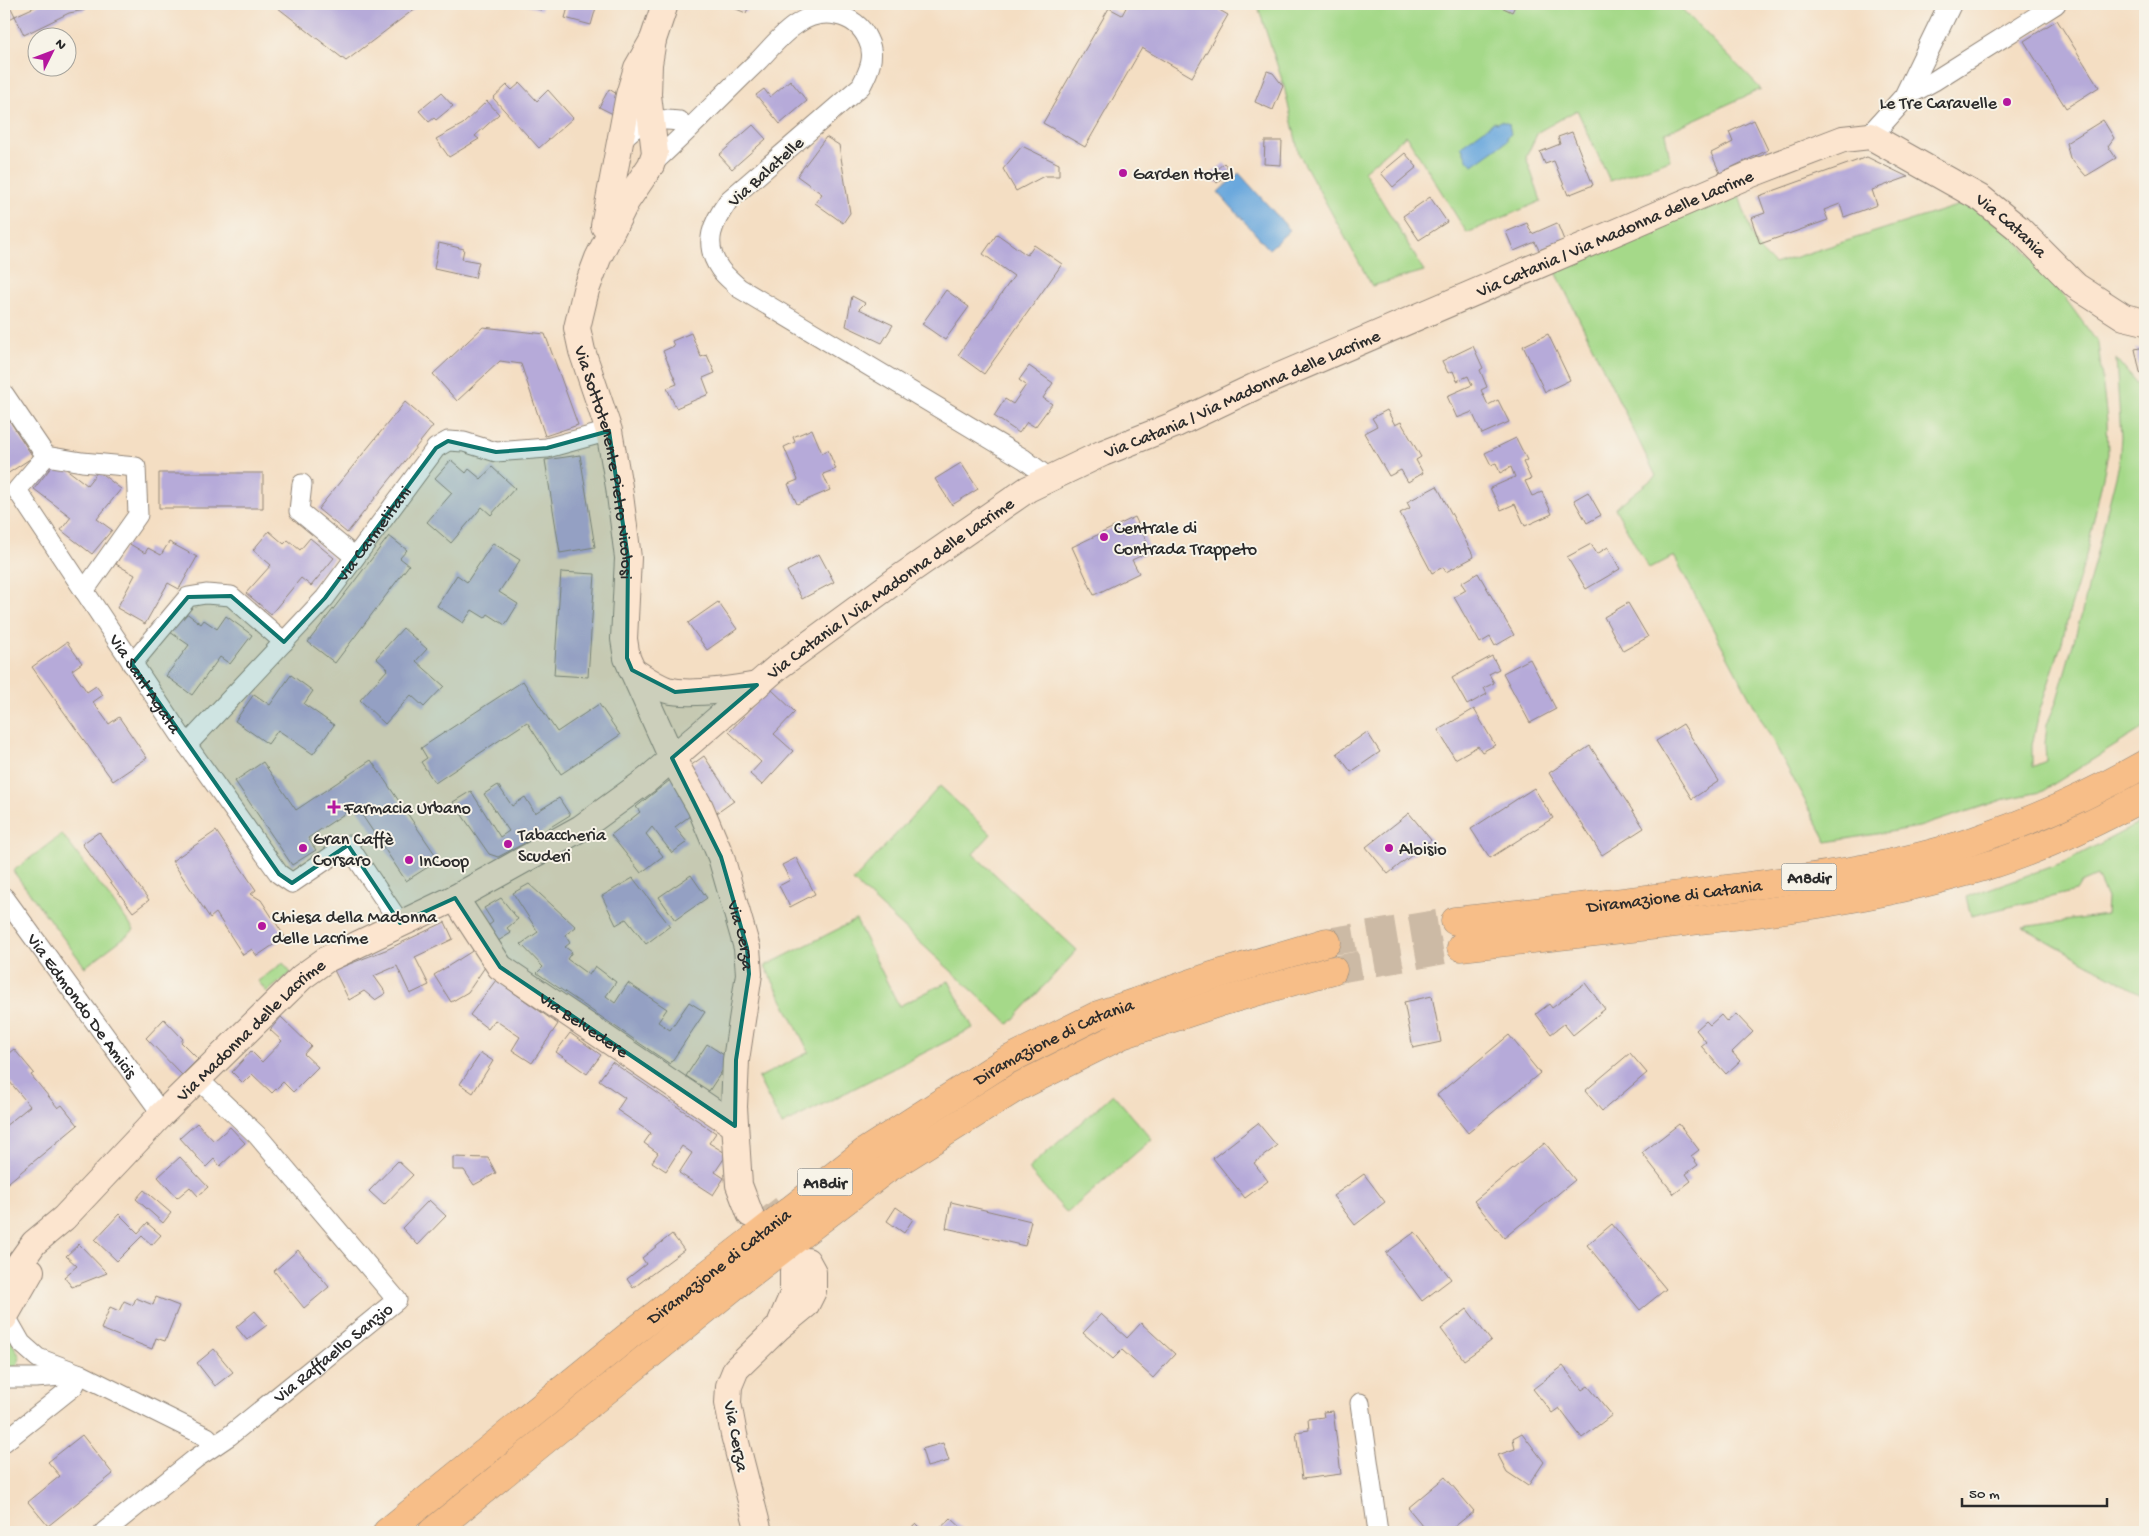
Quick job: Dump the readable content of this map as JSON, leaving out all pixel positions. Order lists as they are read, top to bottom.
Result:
{
  "streets": {
    "highway": ["A18dir", "Diramazione di Catania"],
    "main road": [
      "Via Catania",
      "Via Catania / Via Madonna delle Lacrime",
      "Via Sottotenente Pietro Nicolosi",
      "Via Cerza",
      "Via Belvedere",
      "Via Madonna delle Lacrime"
    ],
    "street": [
      "Via Balatelle",
      "Via Carmelitani",
      "Via Sant'Agata",
      "Via Edmondo De Amicis",
      "Via Raffaello Sanzio"
    ]
  },
  "crossings": [
    ["Via Balatelle", "Via Catania / Via Madonna delle Lacrime"],
    ["Via Catania", "Via Catania / Via Madonna delle Lacrime"],
    ["Via Catania / Via Madonna delle Lacrime", "Via Cerza"],
    ["Via Catania / Via Madonna delle Lacrime", "Via Madonna delle Lacrime"],
    ["Via Sottotenente Pietro Nicolosi", "Via Carmelitani"],
    ["Via Sottotenente Pietro Nicolosi", "Via Cerza"],
    ["Via Carmelitani", "Via Sant'Agata"],
    ["Via Sant'Agata", "Via Madonna delle Lacrime"],
    ["Via Cerza", "Via Belvedere"],
    ["Via Cerza", "Via Madonna delle Lacrime"],
    ["Via Edmondo De Amicis", "Via Madonna delle Lacrime"],
    ["Via Belvedere", "Via Madonna delle Lacrime"],
    ["Via Madonna delle Lacrime", "Via Raffaello Sanzio"]
  ],
  "places": {
    "other": [
      "Le Tre Caravelle",
      "Garden Hotel",
      "Centrale di Contrada Trappeto",
      "Tabaccheria Scuderi",
      "Gran Caffè Corsaro",
      "Aloisio",
      "InCoop",
      "Chiesa della Madonna delle Lacrime"
    ],
    "health": ["Farmacia Urbano"]
  },
  "scale_bar": "50 m",
  "north": "top right"
}
